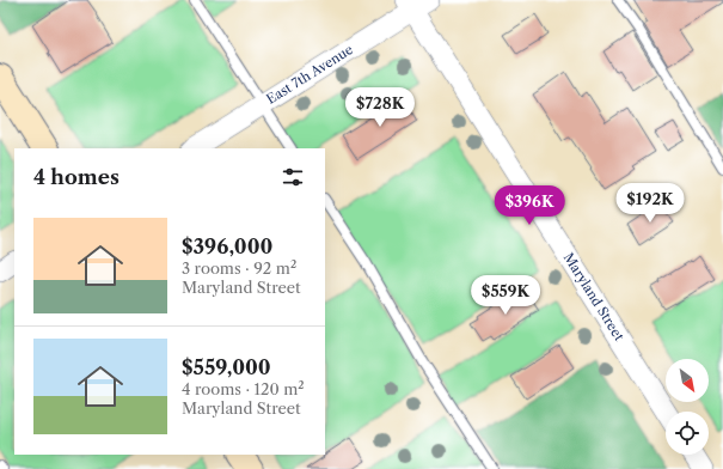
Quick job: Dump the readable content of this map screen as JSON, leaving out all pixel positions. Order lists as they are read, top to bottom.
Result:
{
  "streets": {
    "street": ["East 7th Avenue", "Maryland Street"]
  },
  "crossings": [
    ["East 7th Avenue", "Maryland Street"]
  ],
  "north": "bottom right",
  "page": {
    "price": [
      "$728K",
      "$192K",
      "$396K",
      "$559K"
    ],
    "heading": "4 homes",
    "list": [
      {
        "name": "$396,000",
        "note": "3 rooms · 92 m² · Maryland Street"
      },
      {
        "name": "$559,000",
        "note": "4 rooms · 120 m² · Maryland Street"
      }
    ]
  }
}
